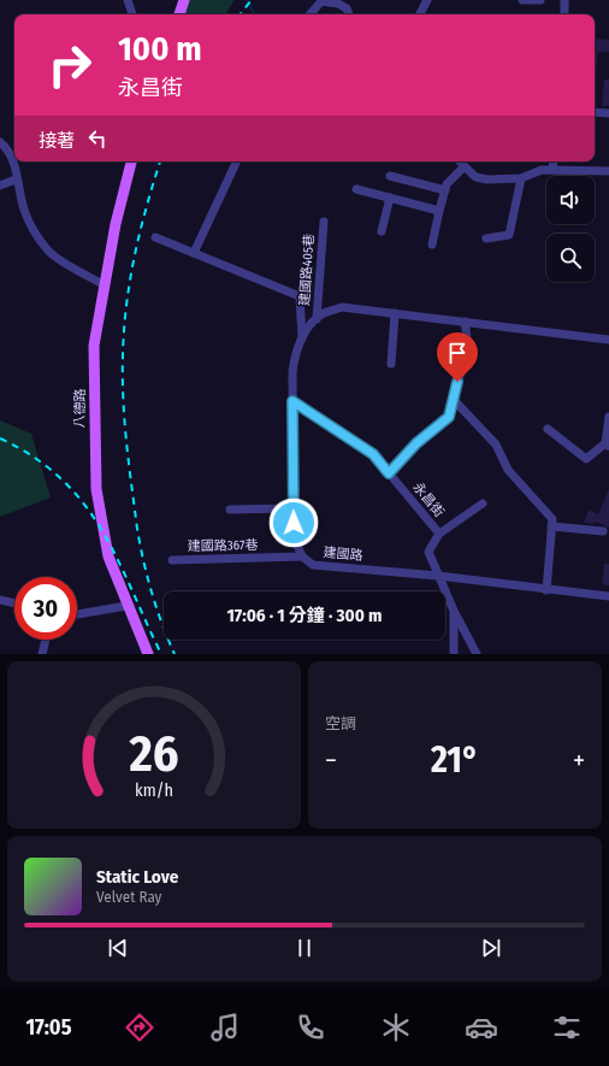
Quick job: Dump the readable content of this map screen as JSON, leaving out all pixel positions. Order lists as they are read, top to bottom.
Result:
{
  "streets": {
    "main road": ["八德路"],
    "street": [
      "建國路405巷",
      "永昌街",
      "建國路367巷",
      "建國路"
    ]
  },
  "crossings": [
    ["永昌街", "建國路"],
    ["建國路367巷", "建國路"]
  ],
  "page": {
    "turn": ["100 m", "永昌街"],
    "then": "接著",
    "limit": "30",
    "trip": "17:06 · 1 分鐘 · 300 m",
    "tile": "空調",
    "heat": ["−", "21°", "+"],
    "song": ["Static Love", "Velvet Ray"],
    "tabs": "17:05",
    "gauge": ["26", "km/h"]
  }
}
